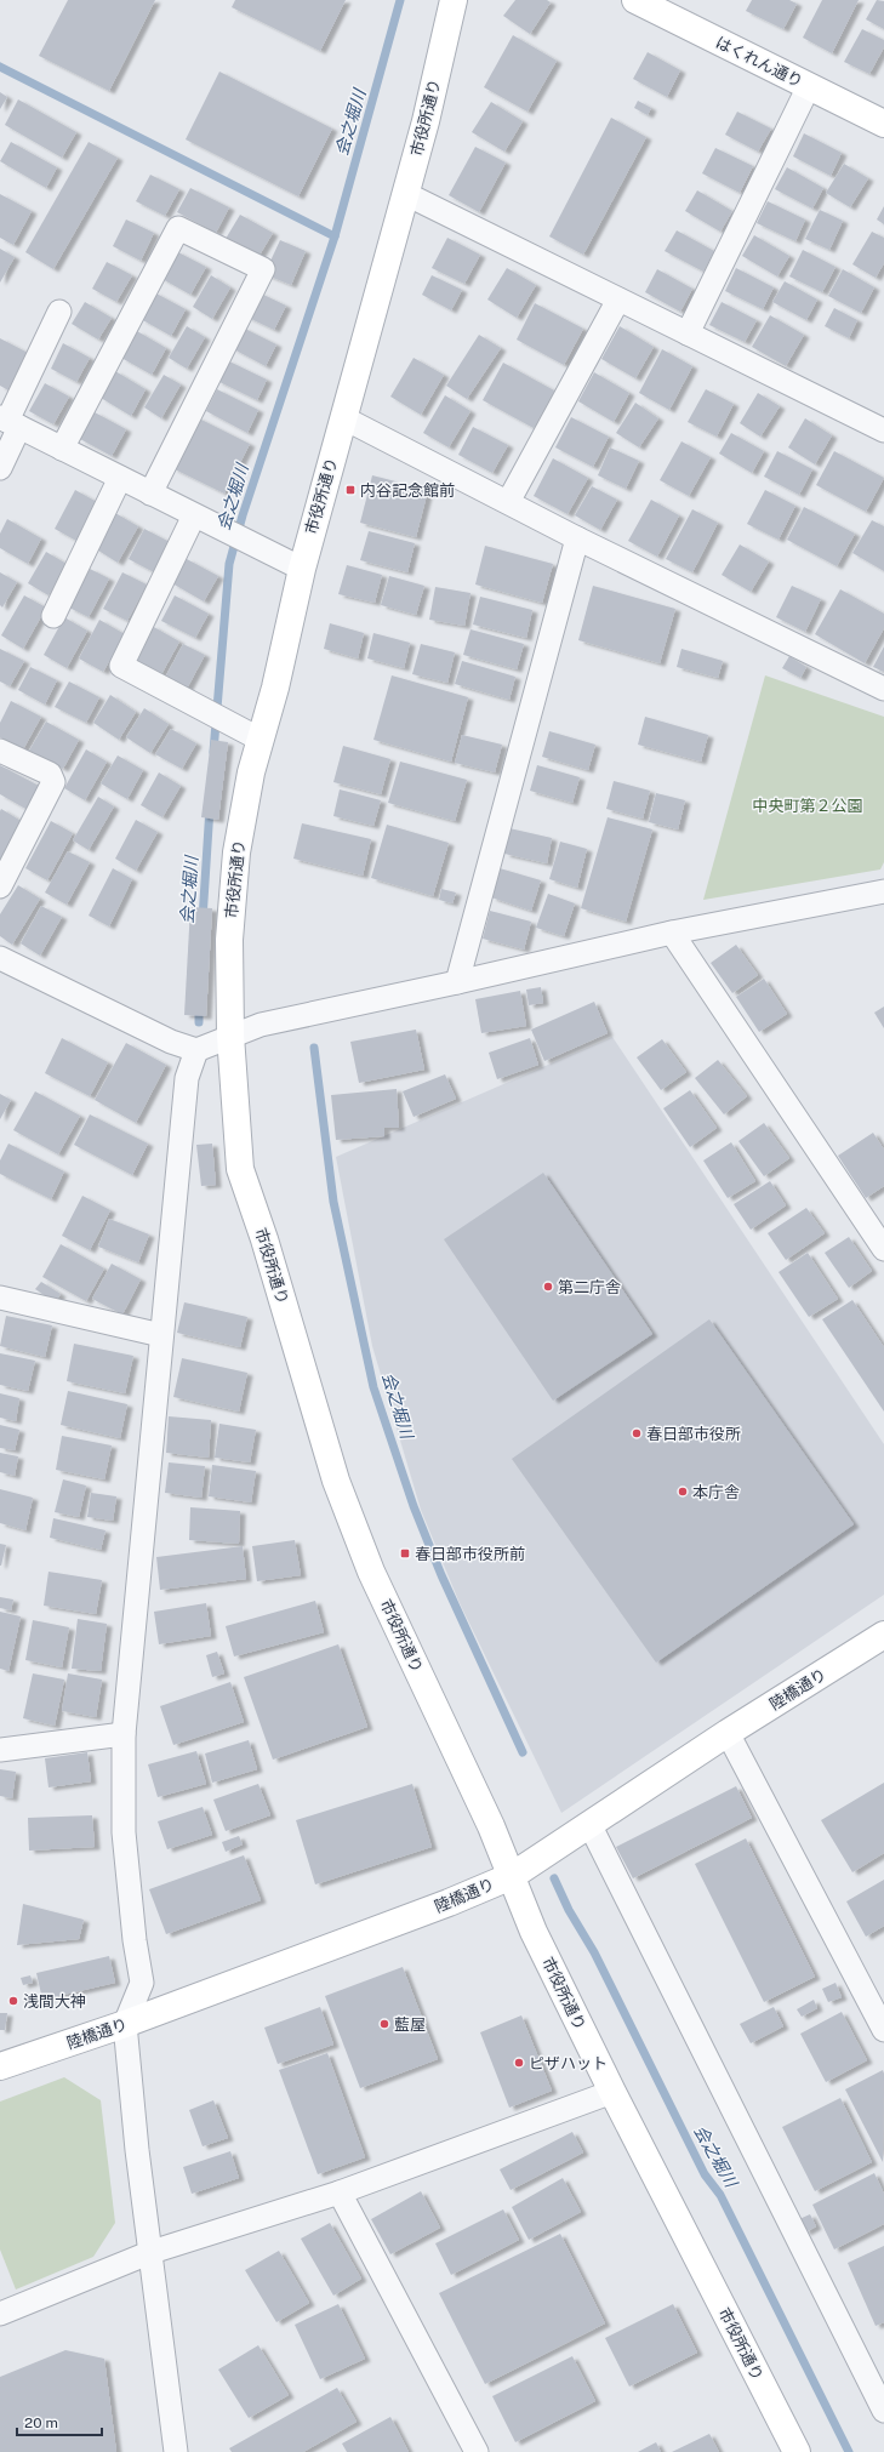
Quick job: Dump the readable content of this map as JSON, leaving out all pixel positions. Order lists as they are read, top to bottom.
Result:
{
  "streets": {
    "street": ["はくれん通り", "市役所通り", "陸橋通り"]
  },
  "crossings": [
    ["市役所通り", "陸橋通り"]
  ],
  "water": ["会之堀川"],
  "parks": ["中央町第２公園"],
  "places": {
    "transit": ["内谷記念館前", "春日部市役所前"],
    "other": [
      "第二庁舎",
      "春日部市役所",
      "本庁舎",
      "浅間大神",
      "藍屋",
      "ピザハット"
    ]
  },
  "scale_bar": "20 m"
}
